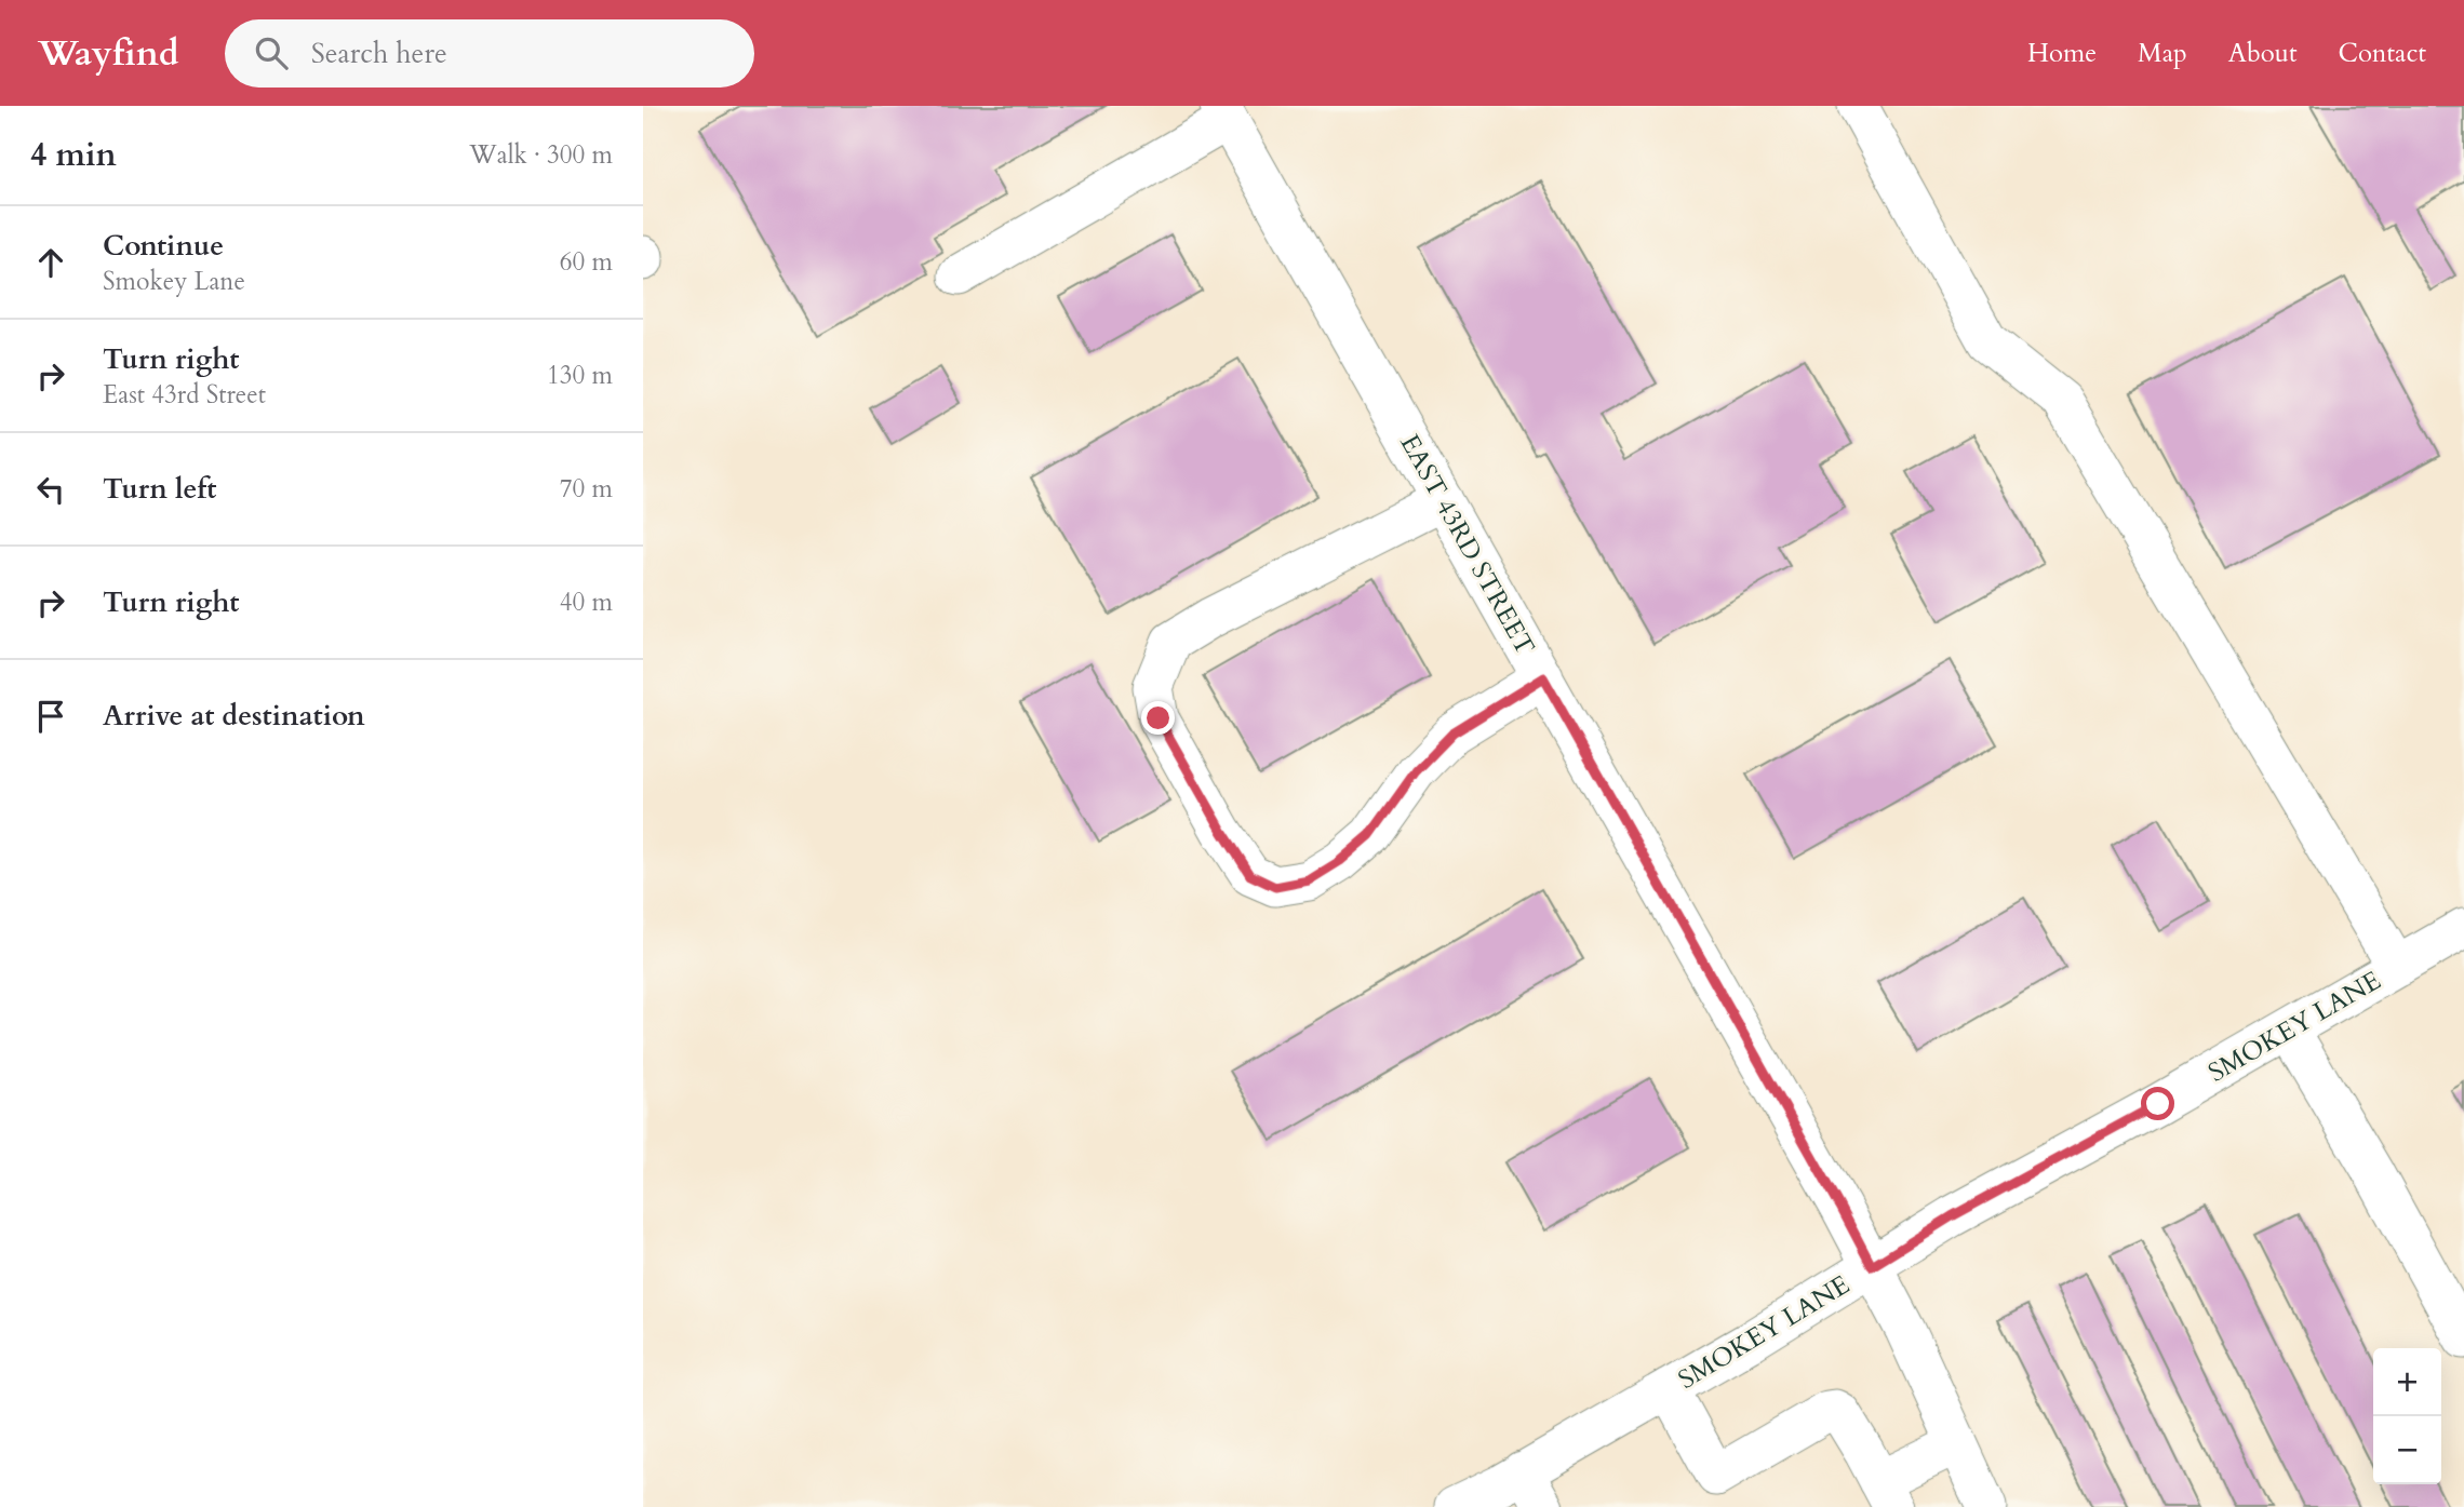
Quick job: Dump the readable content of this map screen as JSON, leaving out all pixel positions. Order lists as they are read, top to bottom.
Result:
{
  "streets": {
    "street": ["EAST 43RD STREET", "SMOKEY LANE"]
  },
  "crossings": [
    ["EAST 43RD STREET", "SMOKEY LANE"]
  ],
  "page": {
    "header": "Wayfind",
    "search": "Search here",
    "nav": [
      "Home",
      "Map",
      "About",
      "Contact"
    ],
    "heading": ["4 min", "Walk · 300 m"],
    "list": [
      ["Continue", "Smokey Lane", "60 m"],
      ["Turn right", "East 43rd Street", "130 m"],
      ["Turn left", "70 m"],
      ["Turn right", "40 m"],
      "Arrive at destination"
    ],
    "map_buttons": ["+", "−"]
  }
}
